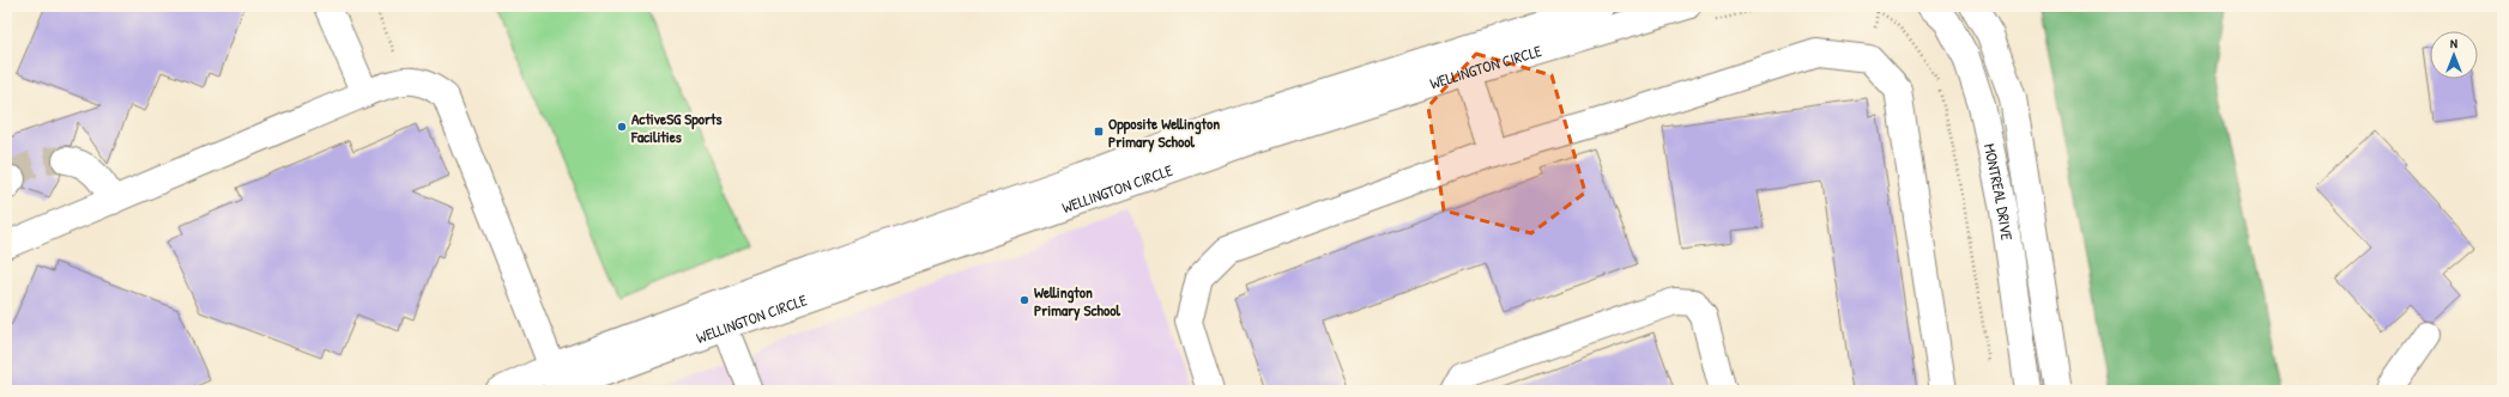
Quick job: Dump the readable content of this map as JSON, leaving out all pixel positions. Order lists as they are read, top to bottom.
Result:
{
  "streets": {
    "street": ["WELLINGTON CIRCLE", "MONTREAL DRIVE"]
  },
  "places": {
    "other": ["ActiveSG Sports Facilities", "Wellington Primary School"],
    "transit": ["Opposite Wellington Primary School"]
  },
  "north": "top"
}
